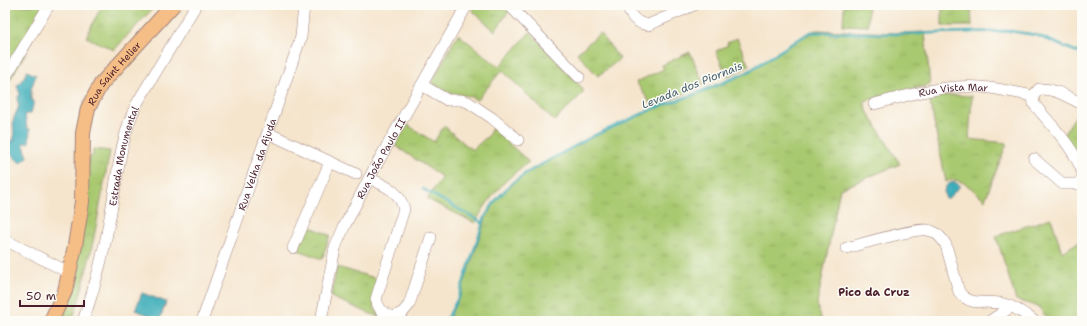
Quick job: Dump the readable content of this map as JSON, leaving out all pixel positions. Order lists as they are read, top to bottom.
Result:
{
  "streets": {
    "main road": ["Rua Saint Helier"],
    "street": [
      "Rua Vista Mar",
      "Estrada Monumental",
      "Rua João Paulo II",
      "Rua Velha da Ajuda"
    ]
  },
  "districts": ["Pico da Cruz"],
  "water": ["Levada dos Piornais"],
  "scale_bar": "50 m"
}
